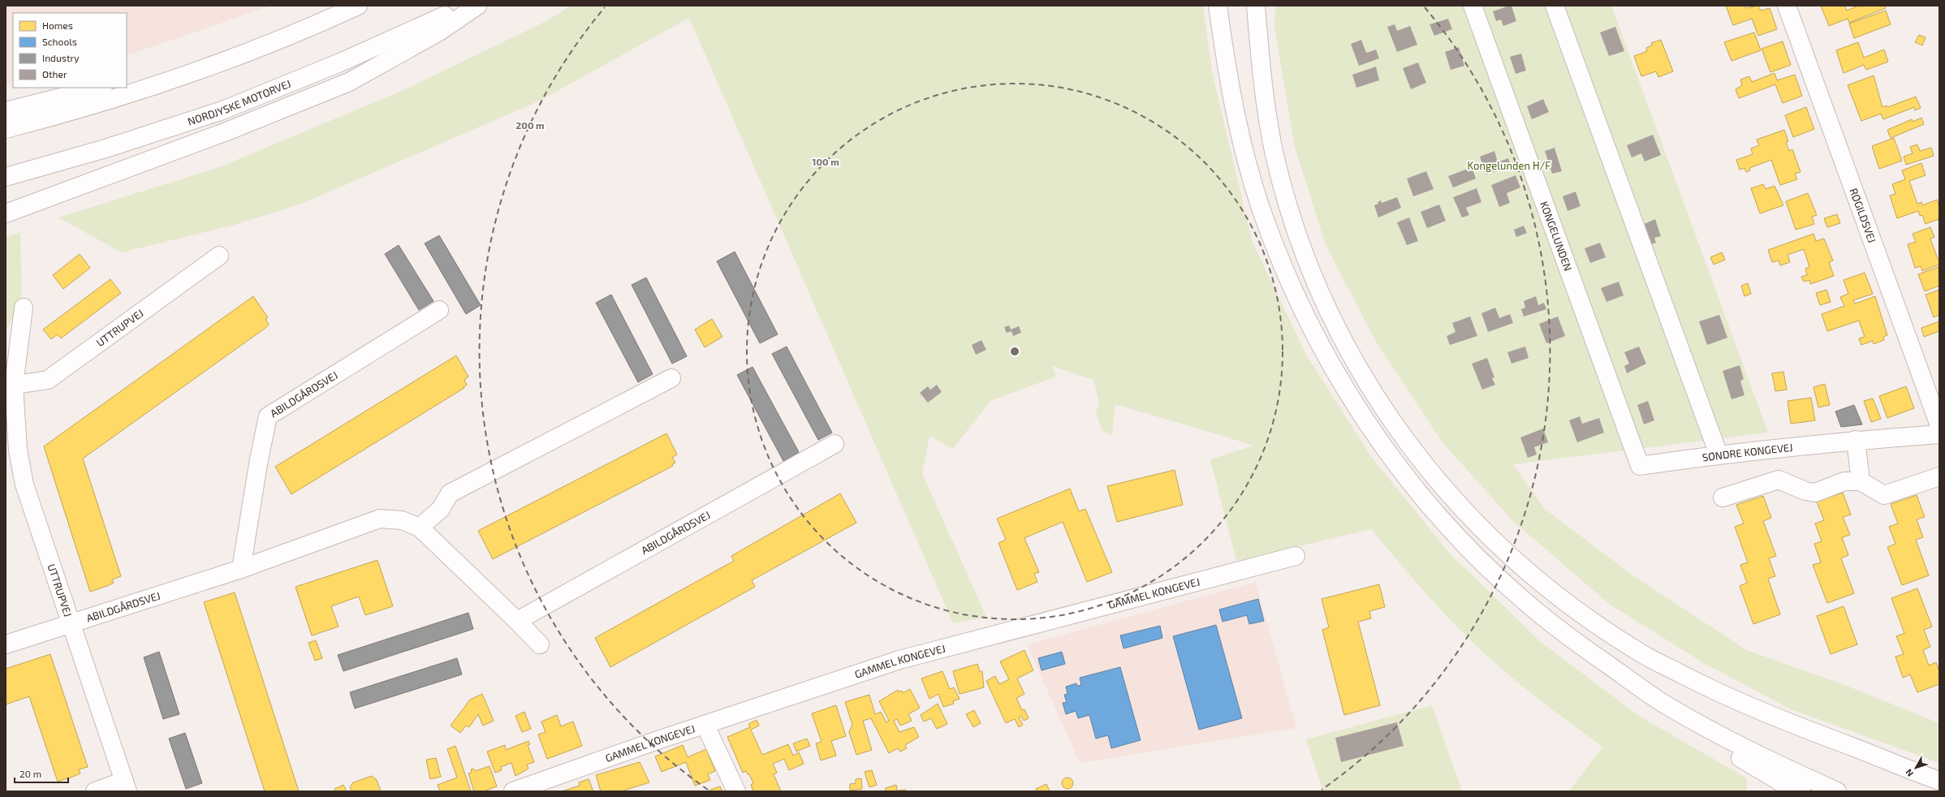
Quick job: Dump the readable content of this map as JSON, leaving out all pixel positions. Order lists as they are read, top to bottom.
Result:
{
  "streets": {
    "main road": [
      "NORDJYSKE MOTORVEJ",
      "RØGILDSVEJ",
      "KONGELUNDEN",
      "UTTRUPVEJ",
      "ABILDGÅRDSVEJ",
      "SØNDRE KONGEVEJ",
      "GAMMEL KONGEVEJ"
    ]
  },
  "crossings": [
    ["KONGELUNDEN", "SØNDRE KONGEVEJ"],
    ["UTTRUPVEJ", "ABILDGÅRDSVEJ"]
  ],
  "parks": ["Kongelunden H/F"],
  "legend": [
    "Homes",
    "Schools",
    "Industry",
    "Other"
  ],
  "scale_bar": "20 m",
  "north": "bottom left",
  "rings": ["200 m", "100 m"]
}
